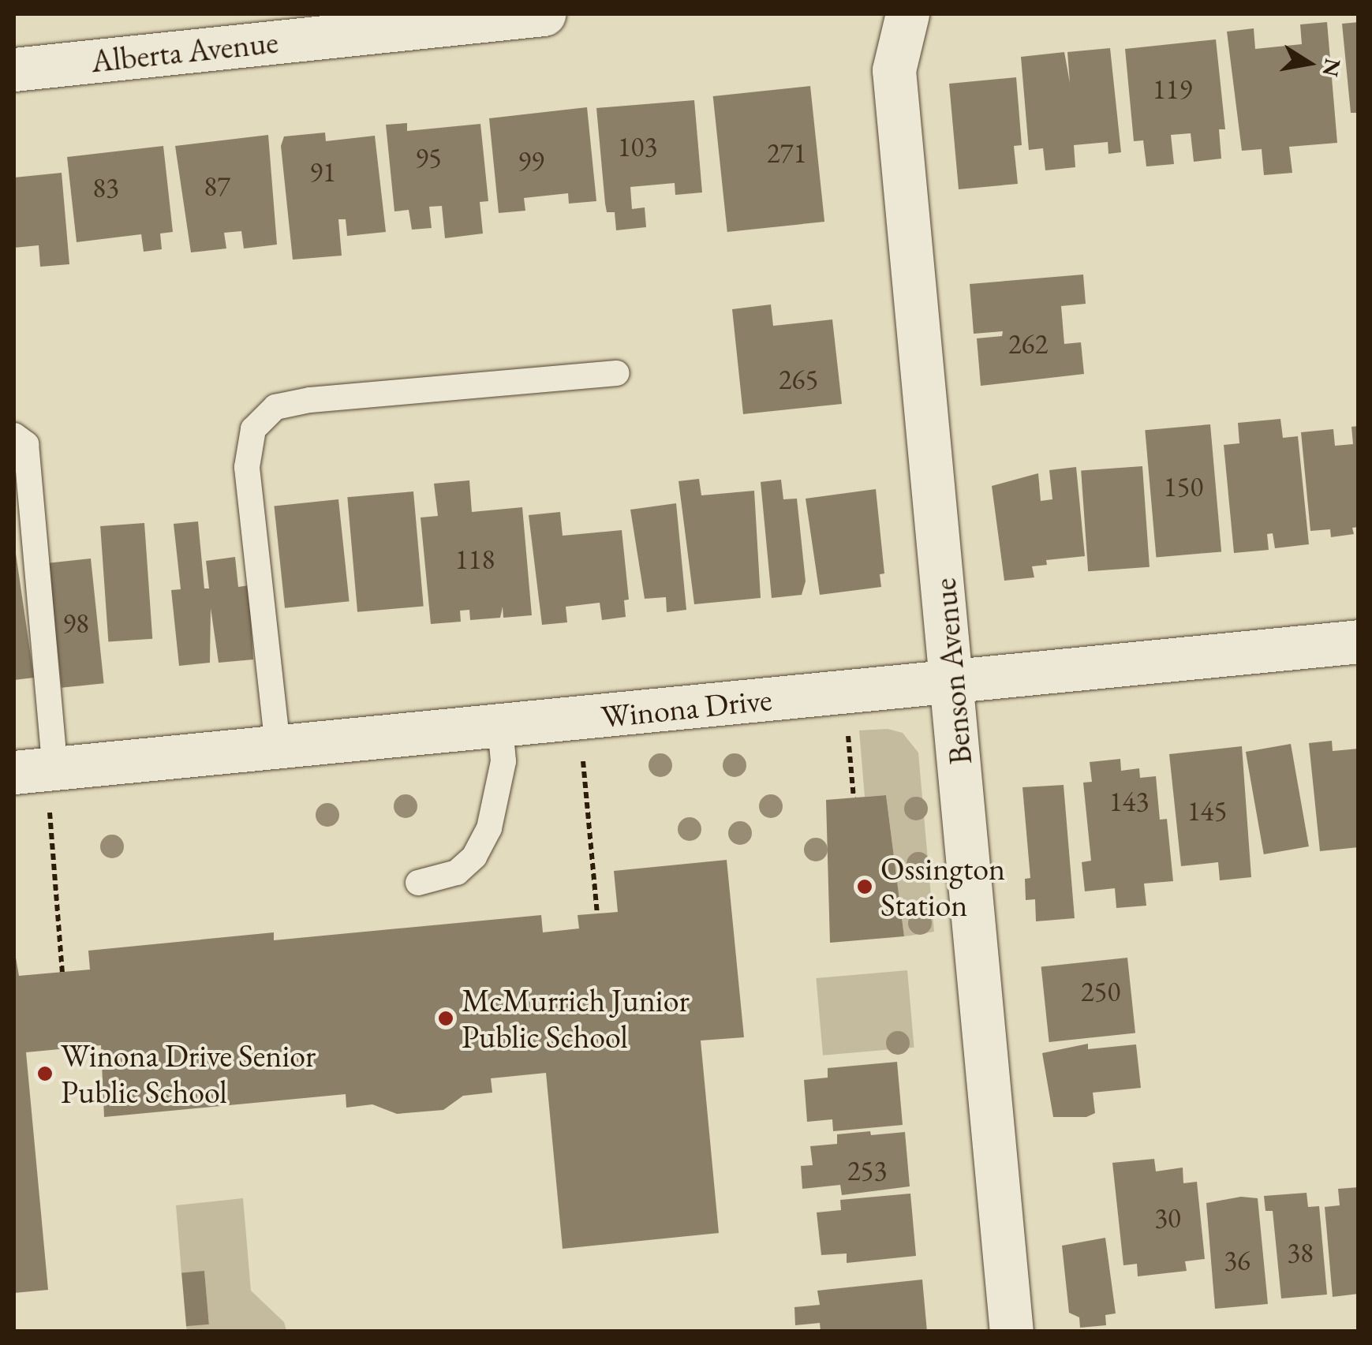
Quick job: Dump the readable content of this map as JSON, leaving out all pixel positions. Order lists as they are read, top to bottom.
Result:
{
  "streets": {
    "street": ["Alberta Avenue", "Benson Avenue", "Winona Drive"]
  },
  "crossings": [
    ["Benson Avenue", "Winona Drive"]
  ],
  "places": ["Ossington Station", "McMurrich Junior Public School", "Winona Drive Senior Public School"],
  "house_numbers": [
    "119",
    "103",
    "271",
    "95",
    "99",
    "91",
    "87",
    "83",
    "262",
    "265",
    "150",
    "118",
    "98",
    "143",
    "145",
    "250",
    "253",
    "30",
    "38",
    "36"
  ],
  "north": "right"
}
